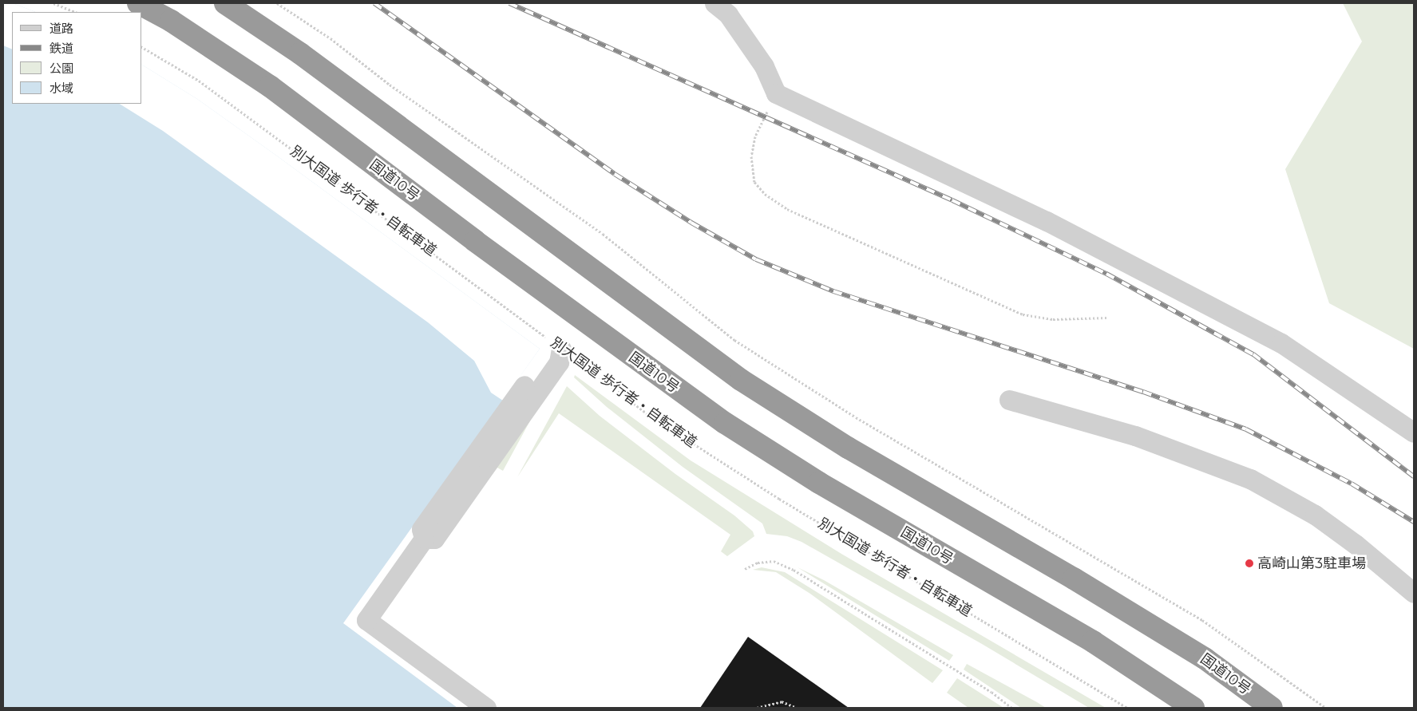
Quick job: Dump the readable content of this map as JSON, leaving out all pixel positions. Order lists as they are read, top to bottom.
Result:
{
  "streets": {
    "highway": ["国道10号"],
    "path": ["別大国道 歩行者・自転車道"]
  },
  "places": ["高崎山第3駐車場"],
  "legend": [
    "道路",
    "鉄道",
    "公園",
    "水域"
  ]
}
